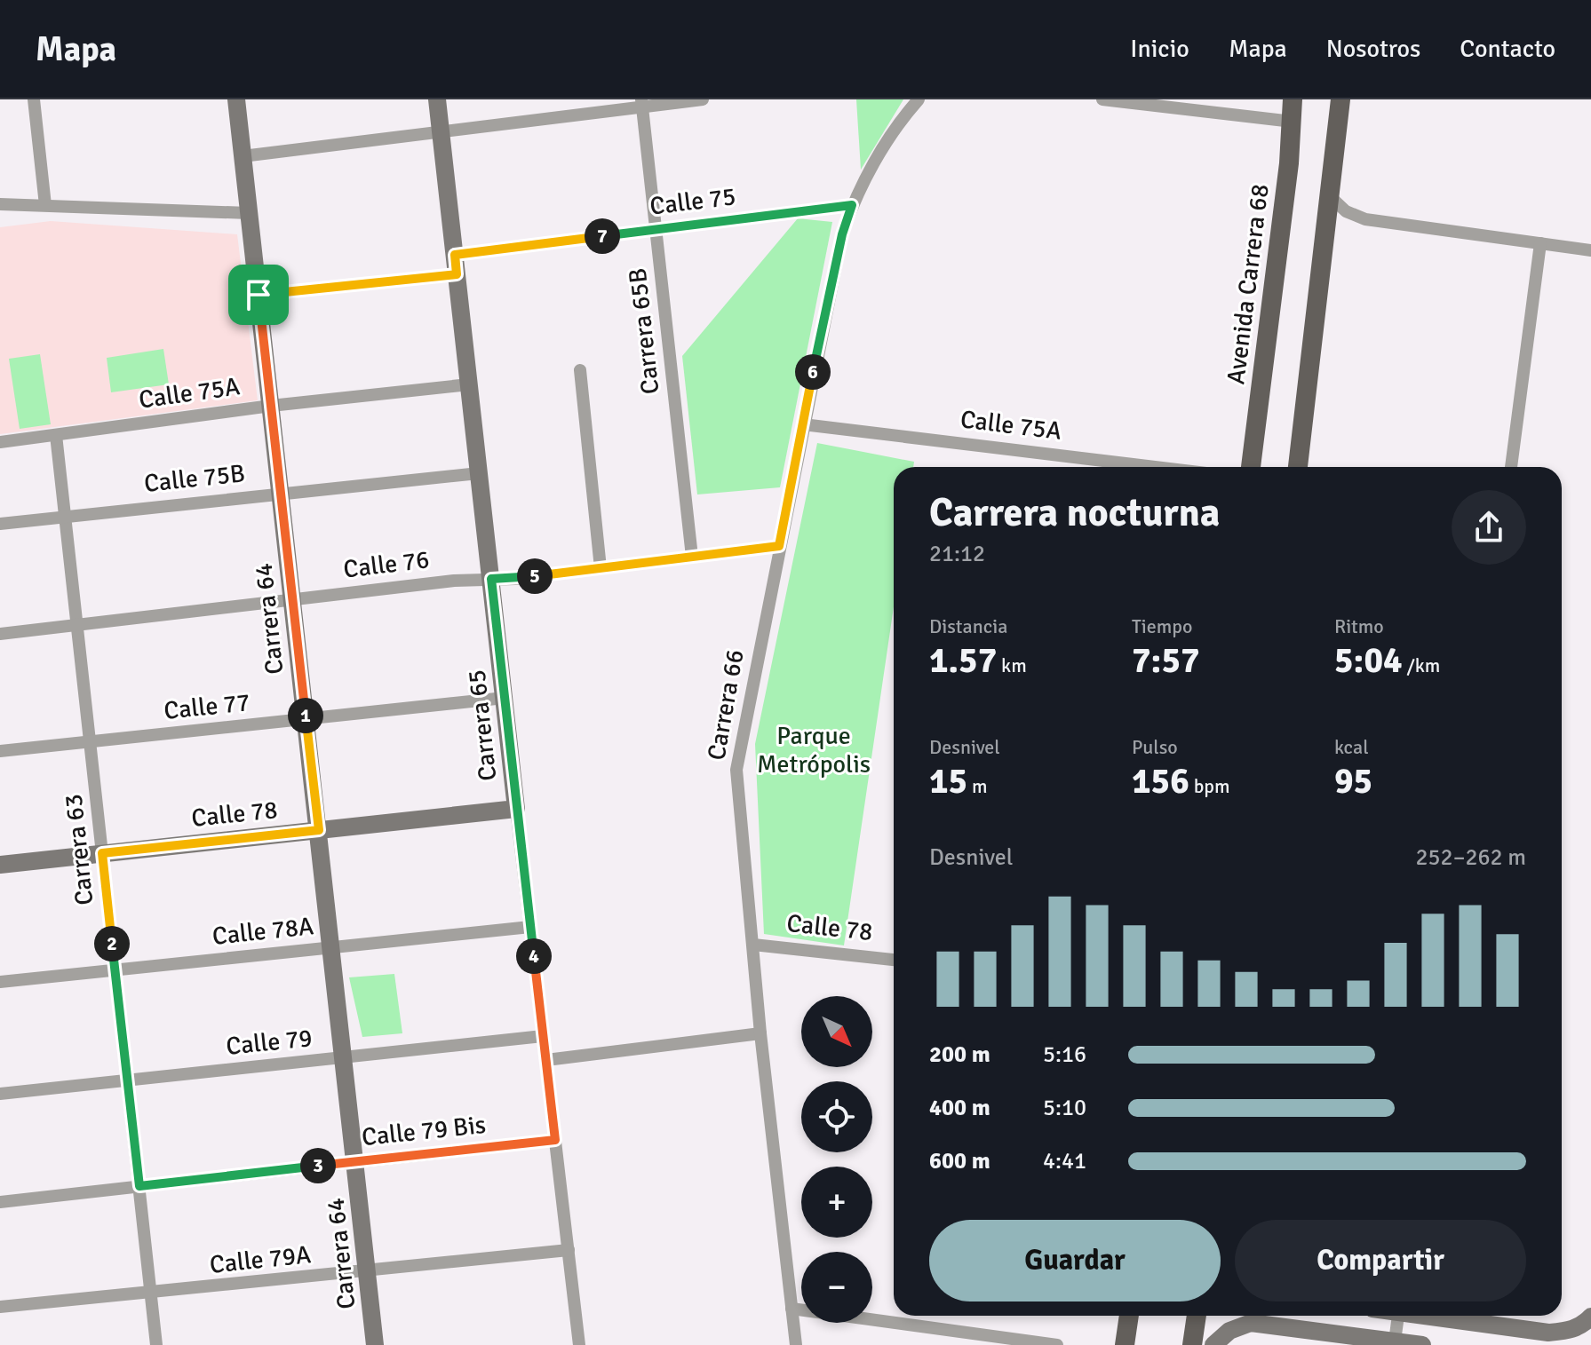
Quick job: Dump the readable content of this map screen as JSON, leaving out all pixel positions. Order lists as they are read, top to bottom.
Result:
{
  "streets": {
    "main road": ["Avenida Carrera 68"],
    "street": [
      "Calle 75",
      "Carrera 65B",
      "Calle 75A",
      "Calle 75B",
      "Calle 76",
      "Carrera 64",
      "Carrera 66",
      "Calle 77",
      "Carrera 65",
      "Calle 78",
      "Carrera 63",
      "Calle 78A",
      "Calle 79",
      "Calle 79 Bis",
      "Calle 79A"
    ]
  },
  "crossings": [
    ["Calle 75", "Carrera 65B"],
    ["Calle 75", "Carrera 66"],
    ["Calle 75", "Carrera 65"],
    ["Carrera 65B", "Calle 76"],
    ["Calle 75A", "Carrera 64"],
    ["Calle 75A", "Carrera 66"],
    ["Calle 75A", "Carrera 65"],
    ["Calle 75A", "Carrera 63"],
    ["Calle 75B", "Carrera 64"],
    ["Calle 75B", "Carrera 65"],
    ["Calle 75B", "Carrera 63"],
    ["Calle 76", "Carrera 64"],
    ["Calle 76", "Carrera 66"],
    ["Calle 76", "Carrera 65"],
    ["Calle 76", "Carrera 63"],
    ["Carrera 64", "Calle 77"],
    ["Carrera 64", "Calle 78"],
    ["Carrera 64", "Calle 78A"],
    ["Carrera 64", "Calle 79"],
    ["Carrera 64", "Calle 79 Bis"],
    ["Carrera 64", "Calle 79A"],
    ["Carrera 66", "Calle 78"],
    ["Calle 77", "Carrera 65"],
    ["Calle 77", "Carrera 63"],
    ["Carrera 65", "Calle 78"],
    ["Carrera 65", "Calle 78A"],
    ["Carrera 65", "Calle 79"],
    ["Carrera 65", "Calle 79 Bis"],
    ["Carrera 65", "Calle 79A"],
    ["Calle 78", "Carrera 63"],
    ["Carrera 63", "Calle 78A"],
    ["Carrera 63", "Calle 79"],
    ["Carrera 63", "Calle 79 Bis"],
    ["Carrera 63", "Calle 79A"]
  ],
  "parks": ["Parque Metrópolis"],
  "north": "bottom right",
  "page": {
    "header": "Mapa",
    "nav": [
      "Inicio",
      "Mapa",
      "Nosotros",
      "Contacto"
    ],
    "pins": [
      "7",
      "6",
      "5",
      "1",
      "2",
      "4",
      "3"
    ],
    "heading": ["Carrera nocturna", "21:12"],
    "stats": [
      ["Distancia", "1.57 km"],
      ["Tiempo", "7:57"],
      ["Ritmo", "5:04 /km"],
      ["Desnivel", "15 m"],
      ["Pulso", "156 bpm"],
      ["kcal", "95"]
    ],
    "chart": ["Desnivel", "252–262 m"],
    "map_buttons": ["+", "−"],
    "list": [
      {
        "name": "200 m",
        "note": "5:16"
      },
      {
        "name": "400 m",
        "note": "5:10"
      },
      {
        "name": "600 m",
        "note": "4:41"
      }
    ],
    "buttons": ["Guardar", "Compartir"]
  }
}
